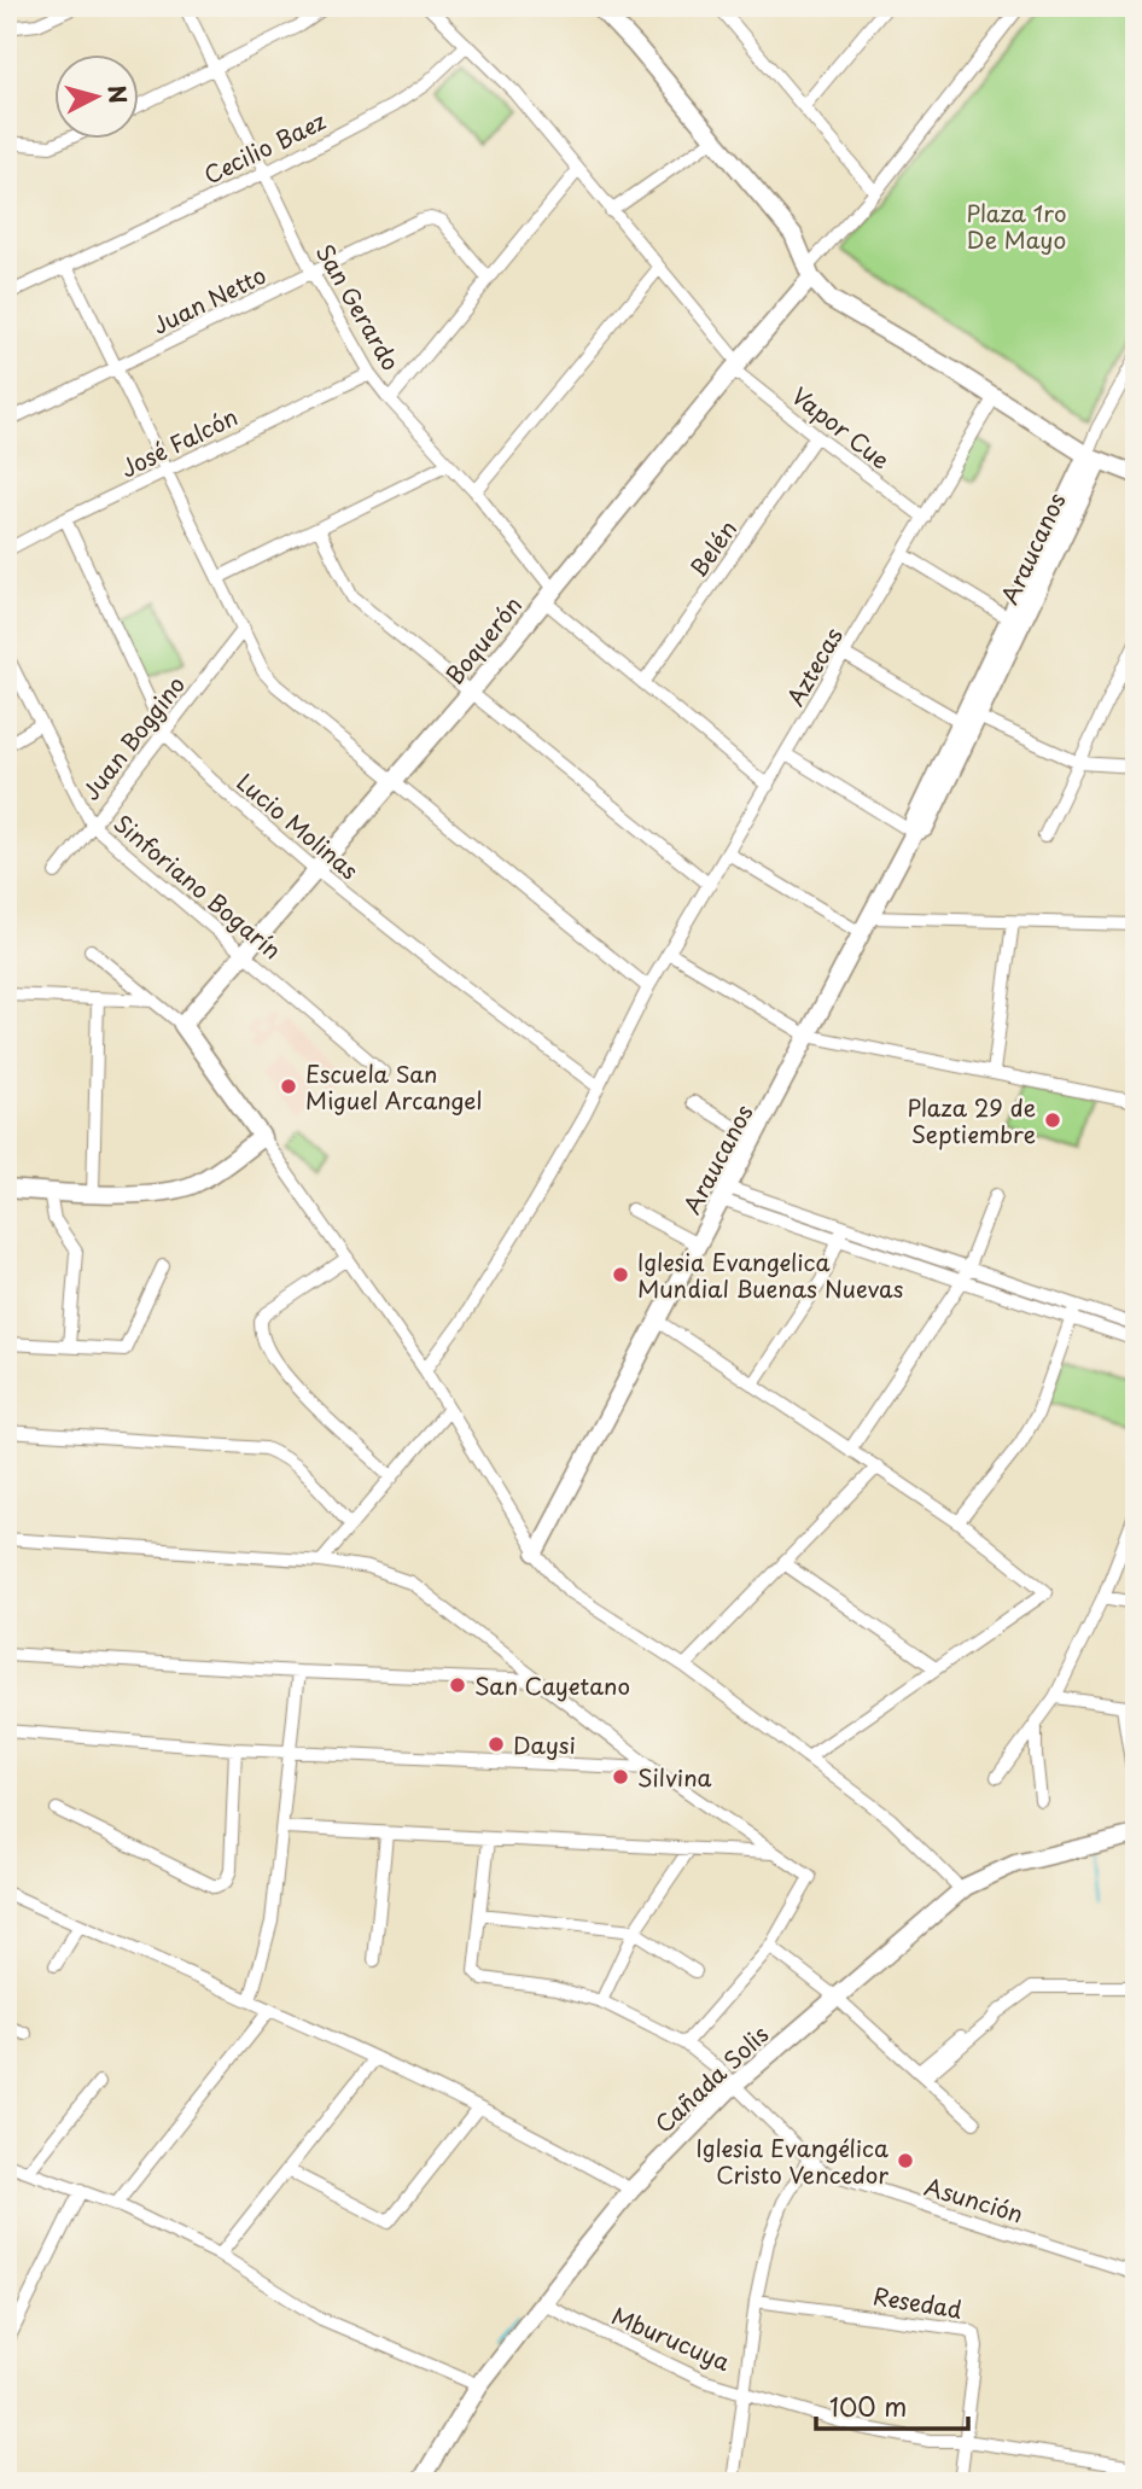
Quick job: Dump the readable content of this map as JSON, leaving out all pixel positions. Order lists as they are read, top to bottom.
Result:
{
  "streets": {
    "street": [
      "Cecilio Baez",
      "Juan Netto",
      "San Gerardo",
      "Vapor Cue",
      "José Falcón",
      "Belén",
      "Araucanos",
      "Boquerón",
      "Aztecas",
      "Juan Boggino",
      "Lucio Molinas",
      "Sinforiano Bogarín",
      "Cañada Solis",
      "Asunción",
      "Resedad",
      "Mburucuya"
    ]
  },
  "crossings": [
    ["Cecilio Baez", "San Gerardo"],
    ["Cecilio Baez", "Vapor Cue"],
    ["Juan Netto", "San Gerardo"],
    ["San Gerardo", "José Falcón"],
    ["San Gerardo", "Belén"],
    ["San Gerardo", "Boquerón"],
    ["San Gerardo", "Aztecas"],
    ["Vapor Cue", "Belén"],
    ["Vapor Cue", "Boquerón"],
    ["Vapor Cue", "Aztecas"],
    ["José Falcón", "Lucio Molinas"],
    ["Boquerón", "Lucio Molinas"],
    ["Boquerón", "Sinforiano Bogarín"],
    ["Aztecas", "Lucio Molinas"],
    ["Juan Boggino", "Lucio Molinas"],
    ["Juan Boggino", "Sinforiano Bogarín"],
    ["Cañada Solis", "Asunción"],
    ["Cañada Solis", "Mburucuya"],
    ["Resedad", "Mburucuya"]
  ],
  "parks": ["Plaza 1ro De Mayo"],
  "places": [
    "Escuela San Miguel Arcangel",
    "Plaza 29 de Septiembre",
    "Iglesia Evangelica Mundial Buenas Nuevas",
    "San Cayetano",
    "Daysi",
    "Silvina",
    "Iglesia Evangélica Cristo Vencedor"
  ],
  "scale_bar": "100 m",
  "north": "right"
}
